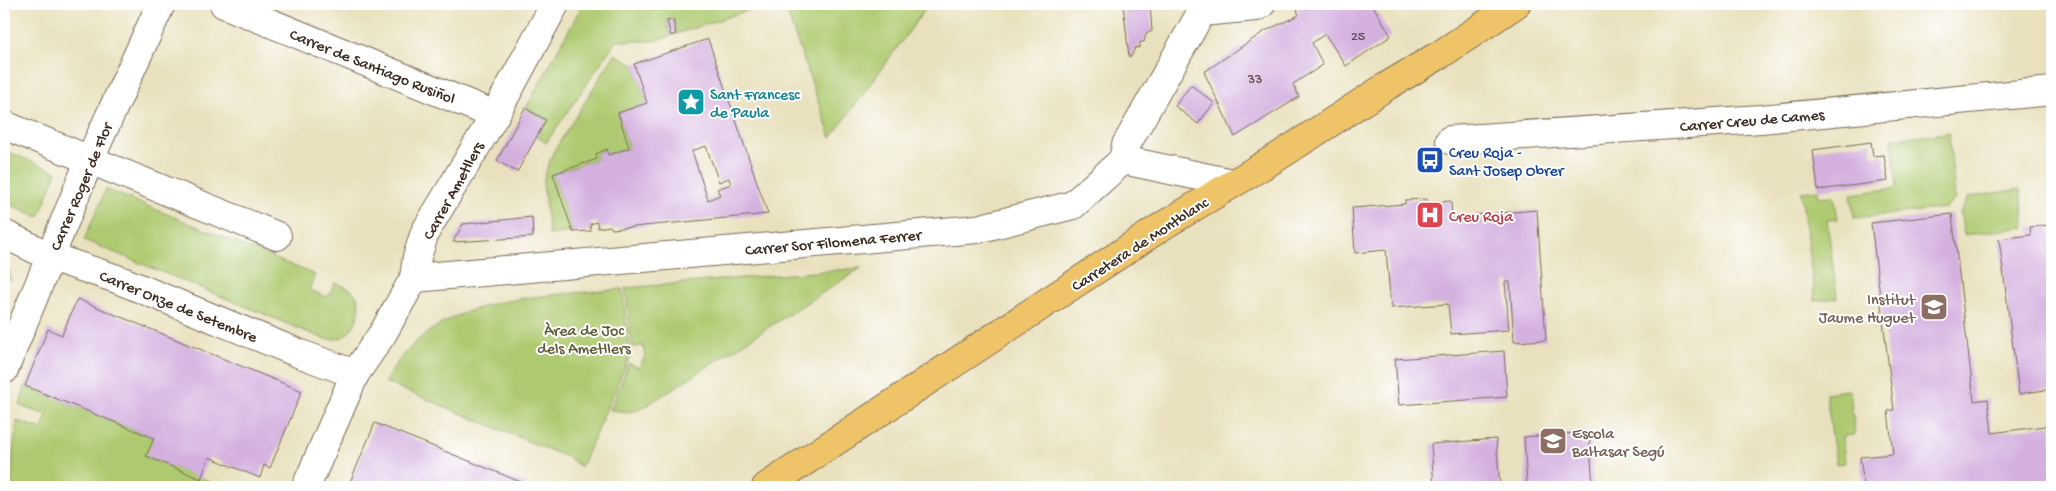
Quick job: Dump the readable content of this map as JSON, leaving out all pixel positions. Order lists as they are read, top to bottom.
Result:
{
  "streets": {
    "main road": ["Carretera de Montblanc"],
    "street": [
      "Carrer de Santiago Rusiñol",
      "Carrer Creu de Cames",
      "Carrer Roger de Flor",
      "Carrer Ametllers",
      "Carrer Sor Filomena Ferrer",
      "Carrer Onze de Setembre"
    ]
  },
  "crossings": [
    ["Carrer de Santiago Rusiñol", "Carrer Ametllers"],
    ["Carrer Roger de Flor", "Carrer Onze de Setembre"],
    ["Carrer Ametllers", "Carrer Sor Filomena Ferrer"],
    ["Carrer Ametllers", "Carrer Onze de Setembre"]
  ],
  "parks": ["Àrea de Joc dels Ametllers"],
  "places": {
    "place": ["Sant Francesc de Paula"],
    "bus stop": ["Creu Roja - Sant Josep Obrer"],
    "hospital": ["Creu Roja"],
    "school or university": ["Institut Jaume Huguet", "Escola Baltasar Segú"]
  },
  "house_numbers": ["25", "33"]
}
